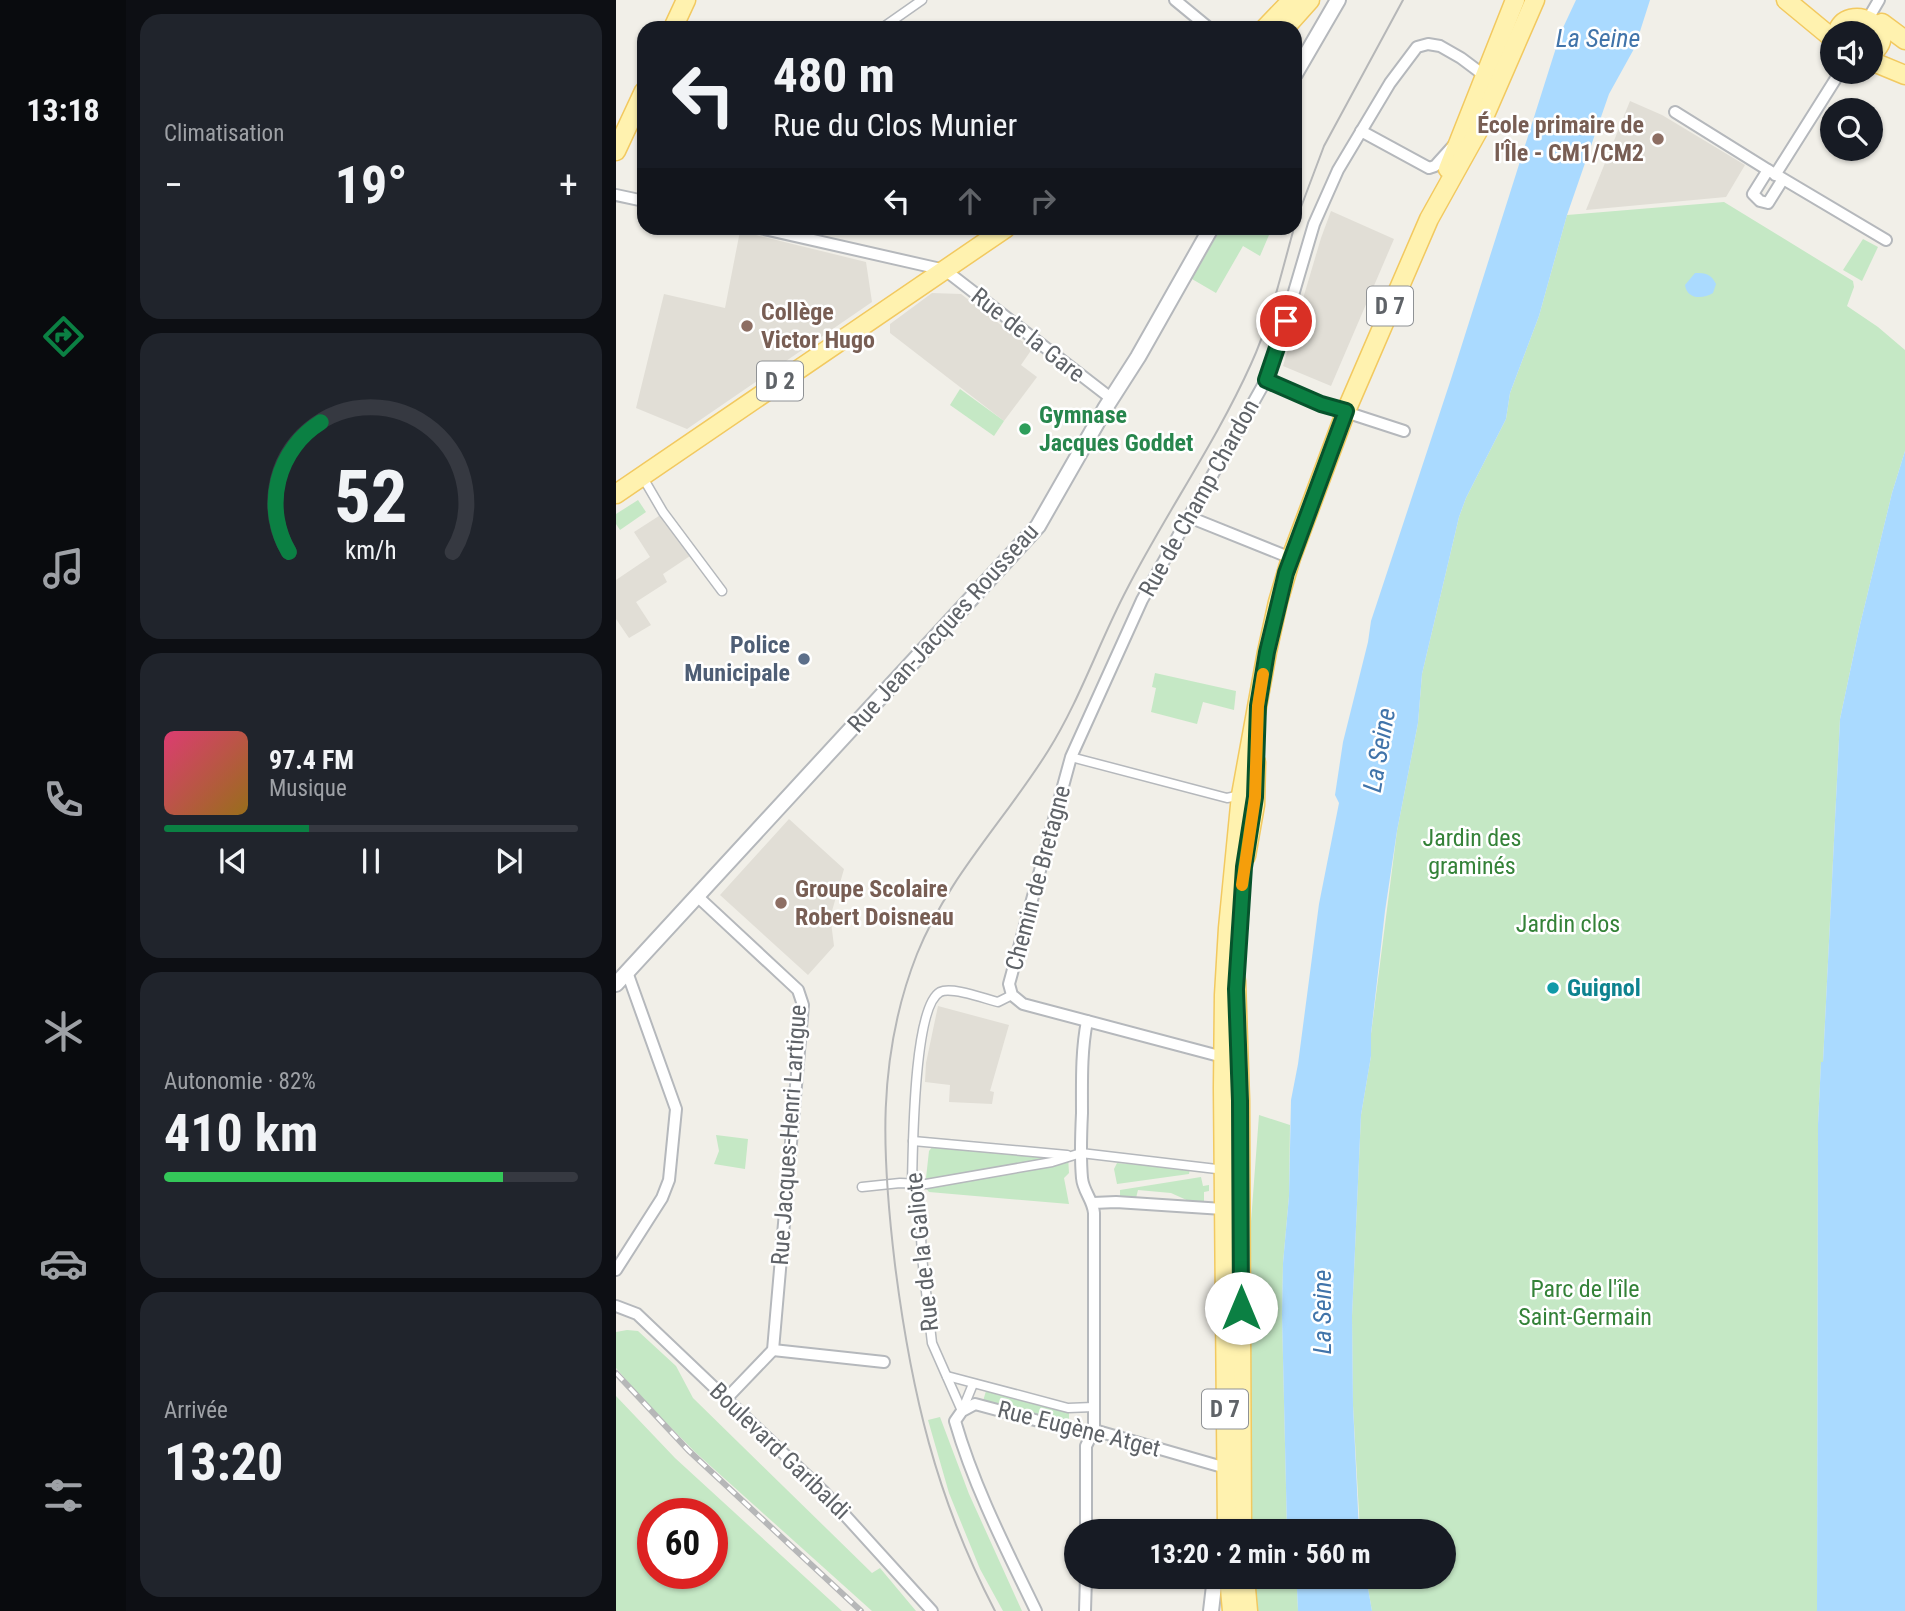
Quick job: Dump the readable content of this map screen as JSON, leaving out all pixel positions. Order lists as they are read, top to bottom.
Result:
{
  "streets": {
    "main road": ["D 7", "D 2"],
    "street": [
      "Rue de la Gare",
      "Rue de Champ Chardon",
      "Rue Jean-Jacques Rousseau",
      "Chemin de Bretagne",
      "Rue Jacques-Henri Lartigue",
      "Rue de la Galiote",
      "Rue Eugène Atget",
      "Boulevard Garibaldi"
    ]
  },
  "crossings": [
    ["D 7", "Rue de Champ Chardon"],
    ["D 7", "Chemin de Bretagne"],
    ["D 7", "Rue Eugène Atget"],
    ["Rue de la Gare", "D 2"],
    ["Rue de la Gare", "Rue Jean-Jacques Rousseau"],
    ["Rue de Champ Chardon", "Chemin de Bretagne"],
    ["Rue Jean-Jacques Rousseau", "Rue Jacques-Henri Lartigue"],
    ["Chemin de Bretagne", "Rue de la Galiote"],
    ["Rue de la Galiote", "Rue Eugène Atget"]
  ],
  "water": ["La Seine"],
  "parks": ["Jardin des graminés", "Jardin clos", "Parc de l'île Saint-Germain"],
  "places": [
    "École primaire de l'Île - CM1/CM2",
    "Collège Victor Hugo",
    "Gymnase Jacques Goddet",
    "Police Municipale",
    "Groupe Scolaire Robert Doisneau",
    "Guignol"
  ],
  "page": {
    "tabs": "13:18",
    "tile": [
      "Climatisation",
      ["Autonomie · 82%", "410 km"],
      ["Arrivée", "13:20"]
    ],
    "turn": ["480 m", "Rue du Clos Munier"],
    "heat": ["−", "19°", "+"],
    "song": ["97.4 FM", "Musique"],
    "limit": "60",
    "trip": "13:20 · 2 min · 560 m",
    "gauge": ["52", "km/h"]
  }
}
